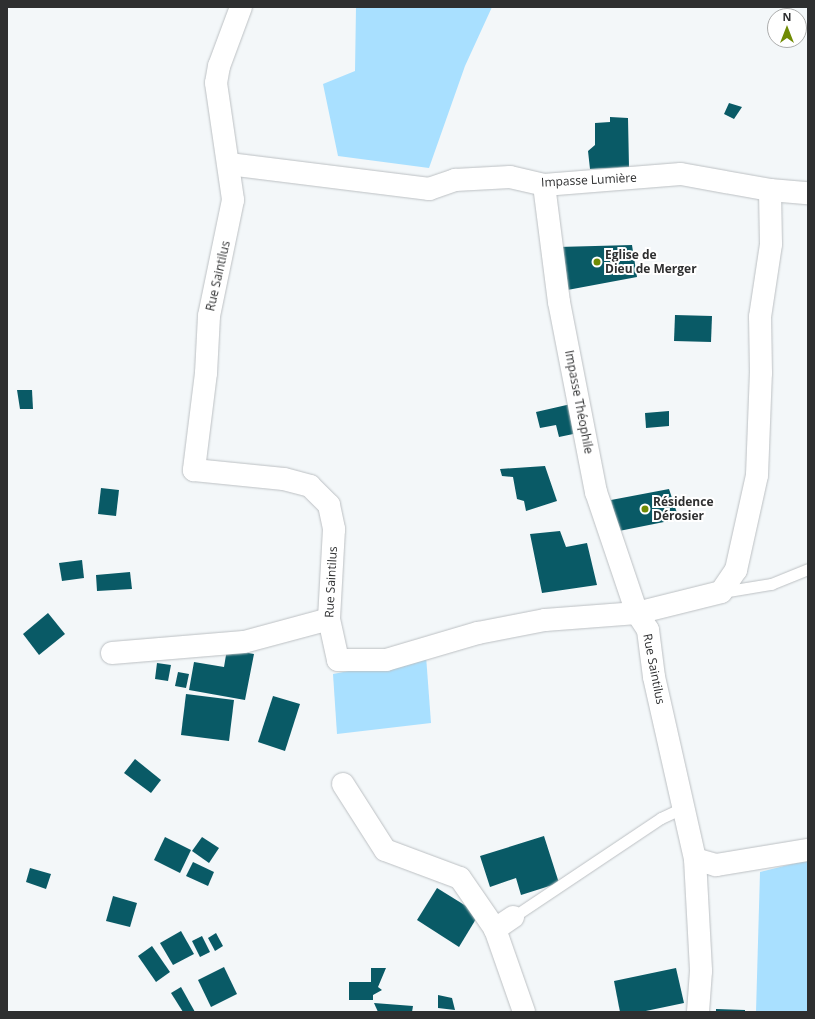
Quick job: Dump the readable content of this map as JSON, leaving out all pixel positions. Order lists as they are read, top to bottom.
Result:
{
  "streets": {
    "street": ["Impasse Lumière", "Rue Saintilus", "Impasse Théophile"]
  },
  "crossings": [
    ["Impasse Lumière", "Rue Saintilus"],
    ["Impasse Lumière", "Impasse Théophile"],
    ["Rue Saintilus", "Impasse Théophile"]
  ],
  "places": ["Eglise de Dieu de Merger", "Résidence Dérosier"],
  "north": "top"
}
